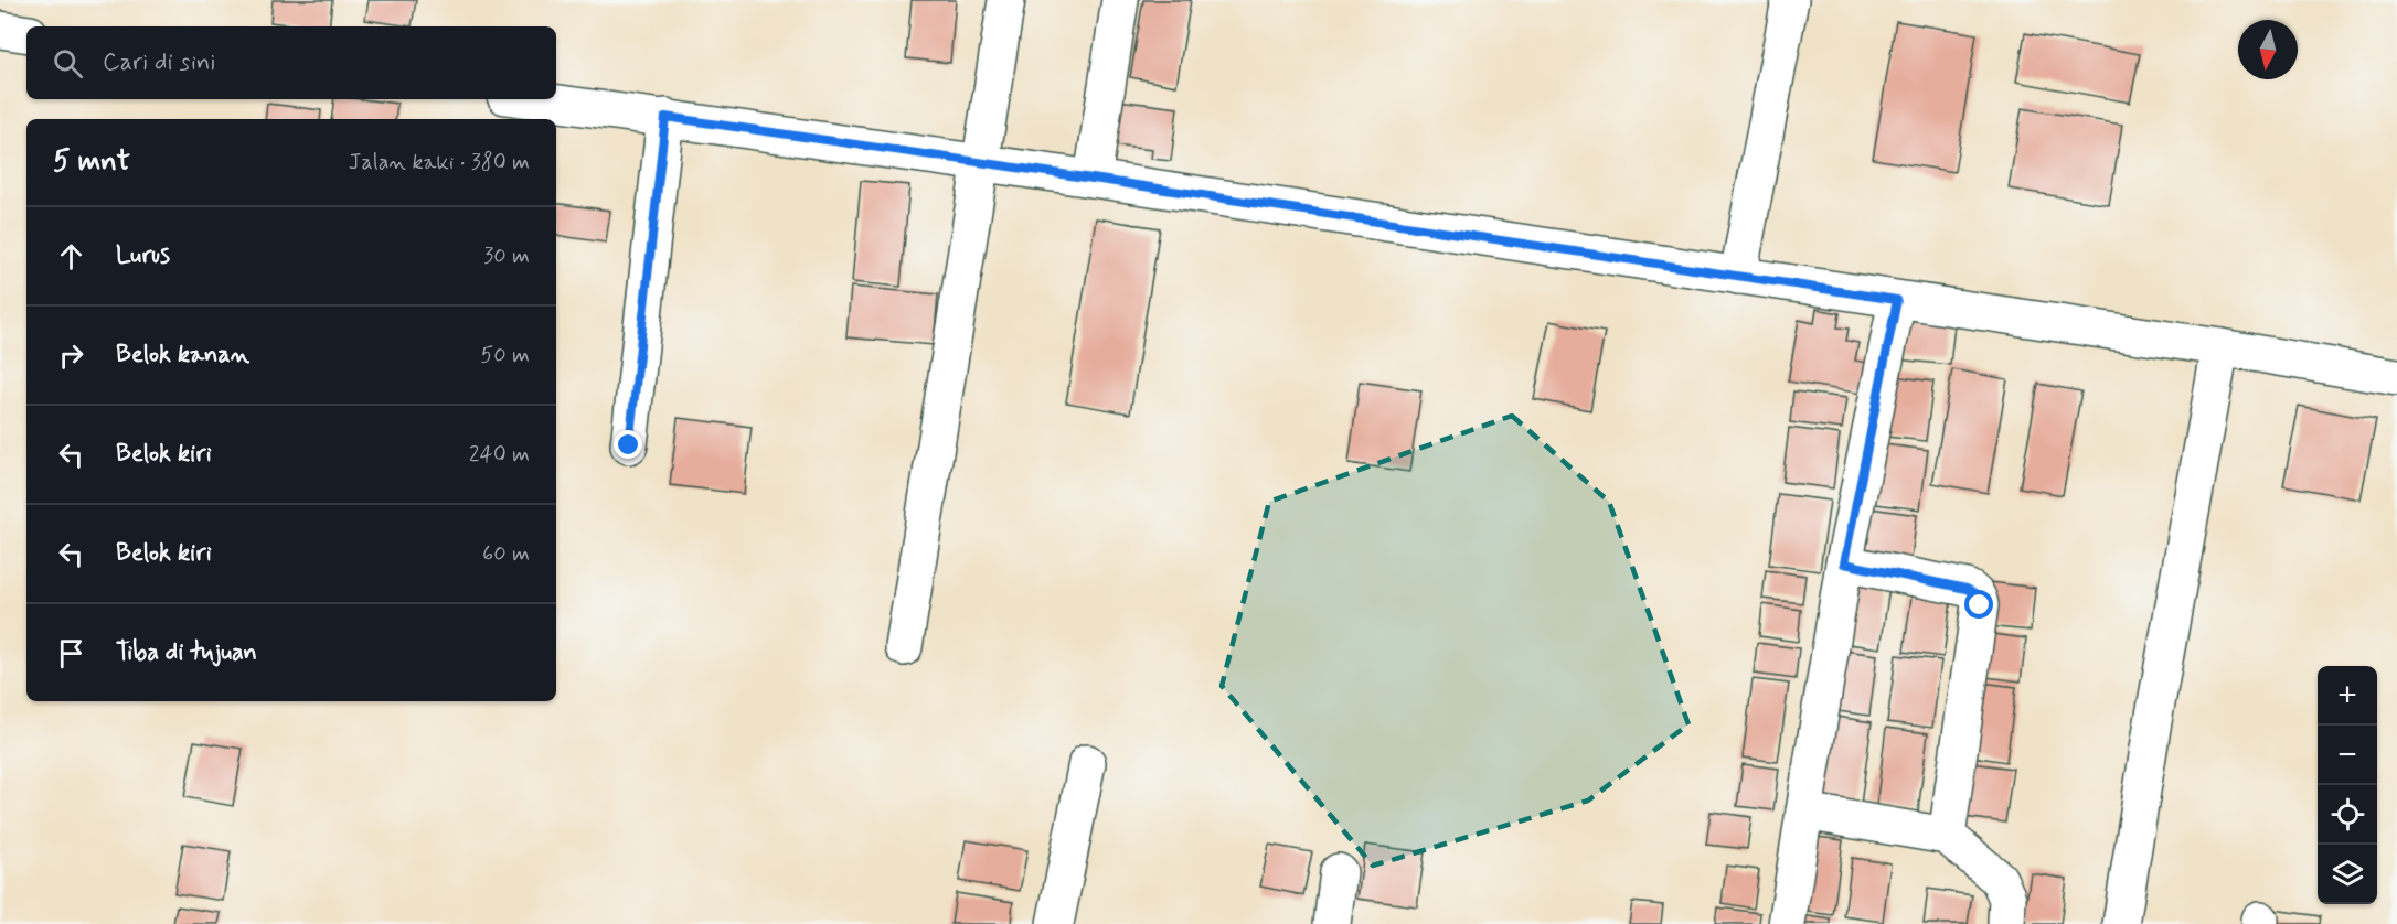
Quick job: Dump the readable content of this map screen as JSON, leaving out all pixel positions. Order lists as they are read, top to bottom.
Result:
{
  "north": "bottom",
  "page": {
    "search": "Cari di sini",
    "heading": ["5 mnt", "Jalan kaki · 380 m"],
    "list": [
      ["Lurus", "30 m"],
      ["Belok kanan", "50 m"],
      ["Belok kiri", "240 m"],
      ["Belok kiri", "60 m"],
      "Tiba di tujuan"
    ],
    "map_buttons": ["+", "−"]
  }
}
